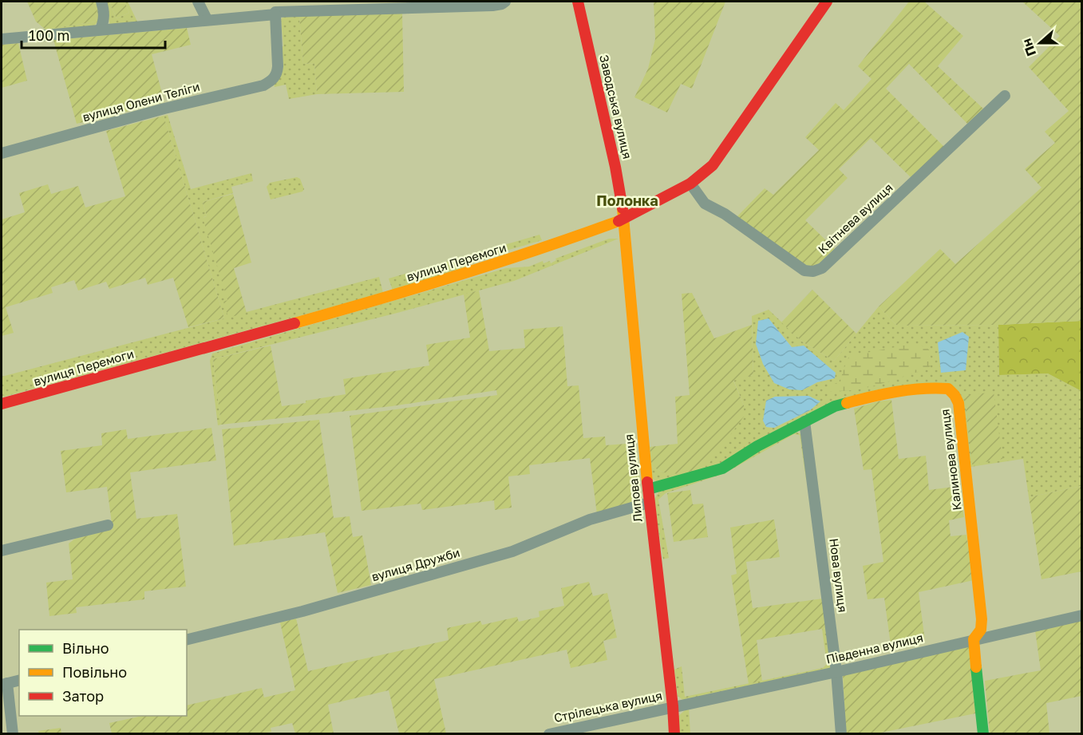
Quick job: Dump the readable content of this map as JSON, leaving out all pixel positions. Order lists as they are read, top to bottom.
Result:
{
  "streets": {
    "street": [
      "вулиця Олени Теліги",
      "Заводська вулиця",
      "Квітнева вулиця",
      "вулиця Перемоги",
      "Калинова вулиця",
      "Липова вулиця",
      "вулиця Дружби",
      "Нова вулиця",
      "Південна вулиця",
      "Стрілецька вулиця"
    ]
  },
  "crossings": [
    ["Заводська вулиця", "вулиця Перемоги"],
    ["Заводська вулиця", "Липова вулиця"],
    ["Квітнева вулиця", "вулиця Перемоги"],
    ["вулиця Перемоги", "Липова вулиця"],
    ["Калинова вулиця", "Липова вулиця"],
    ["Калинова вулиця", "Нова вулиця"],
    ["Калинова вулиця", "Південна вулиця"],
    ["Липова вулиця", "вулиця Дружби"],
    ["Липова вулиця", "Південна вулиця"],
    ["Липова вулиця", "Стрілецька вулиця"],
    ["Нова вулиця", "Південна вулиця"],
    ["Південна вулиця", "Стрілецька вулиця"]
  ],
  "districts": ["Полонка"],
  "legend": ["Вільно", "Повільно", "Затор"],
  "scale_bar": "100 m",
  "north": "left"
}
